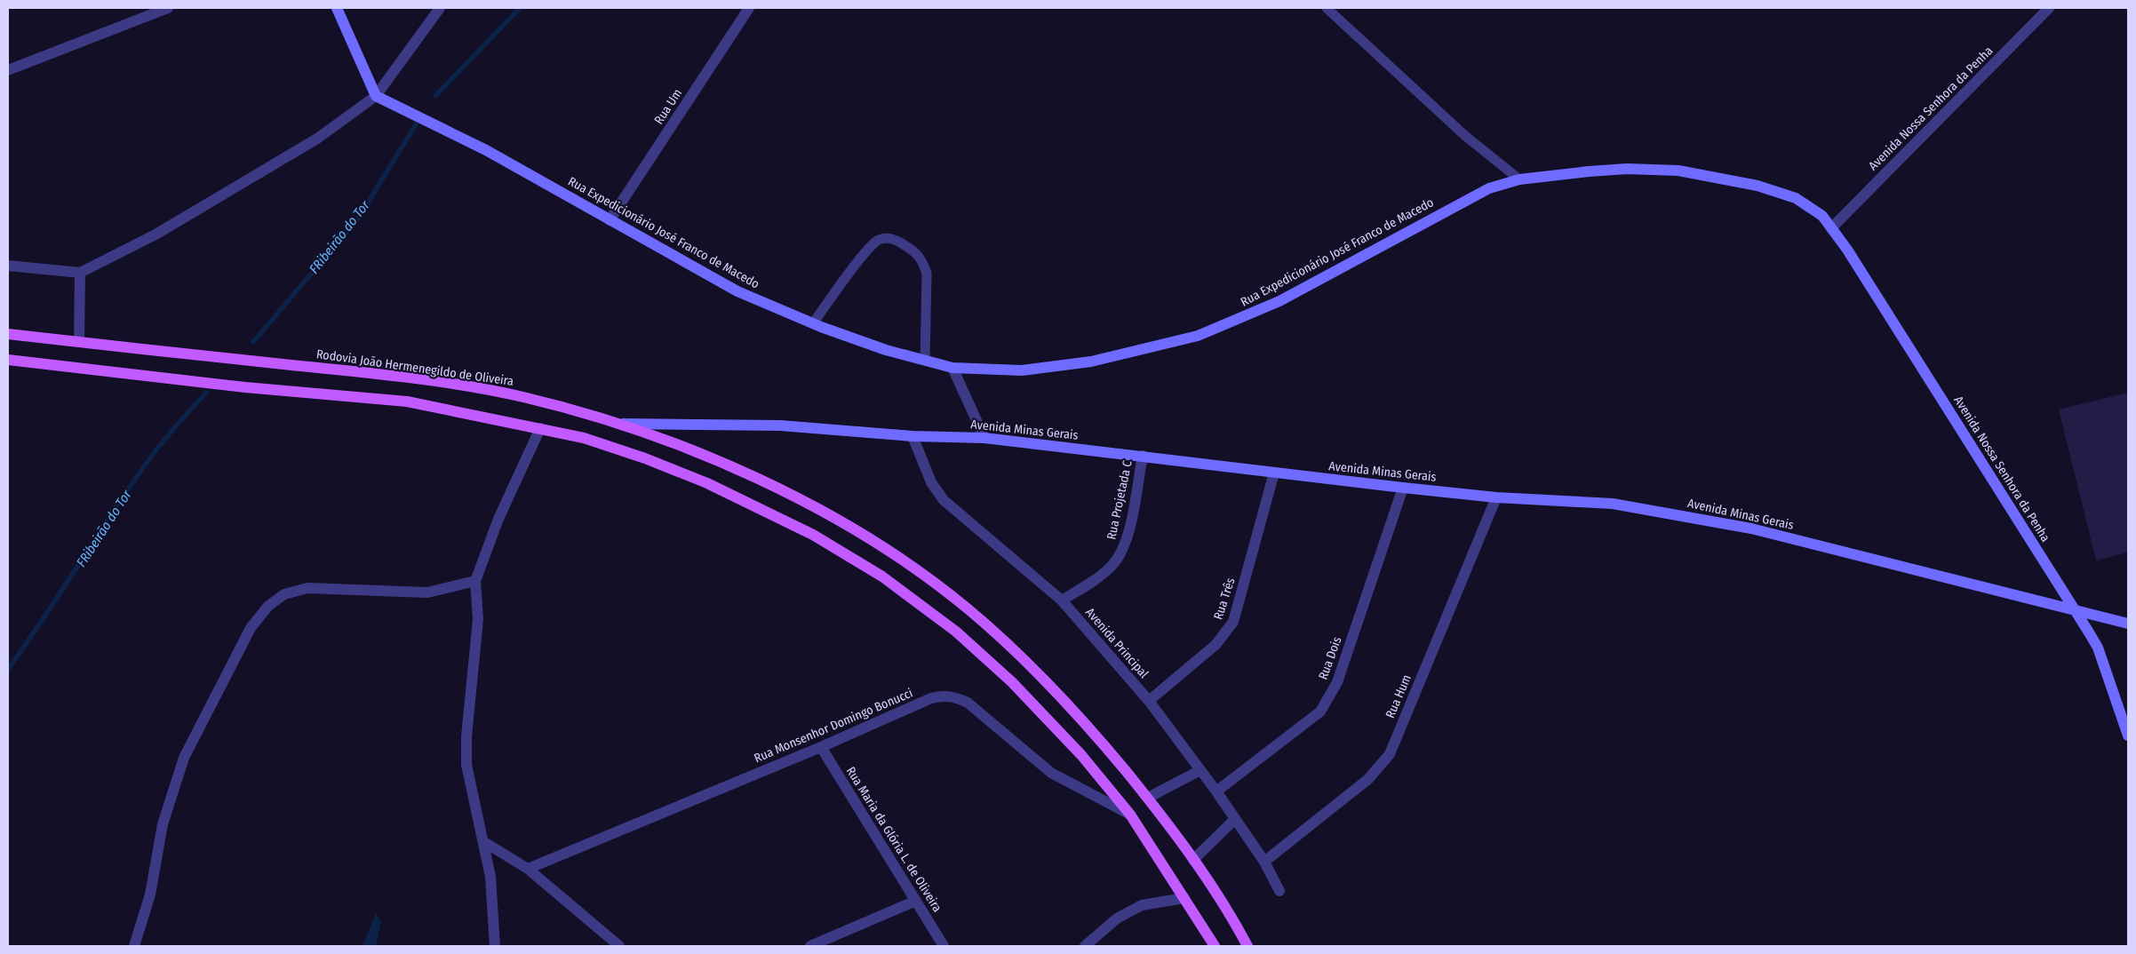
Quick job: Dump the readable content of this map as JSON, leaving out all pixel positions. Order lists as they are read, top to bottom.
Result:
{
  "streets": {
    "main road": ["Rodovia João Hermenegildo de Oliveira"],
    "street": [
      "Rua Um",
      "Avenida Nossa Senhora da Penha",
      "Rua Expedicionário José Franco de Macedo",
      "Avenida Minas Gerais",
      "Rua Projetada C",
      "Rua Três",
      "Avenida Principal",
      "Rua Dois",
      "Rua Hum",
      "Rua Monsenhor Domingo Bonucci",
      "Rua Maria da Glória L. de Oliveira"
    ]
  },
  "crossings": [
    ["Rua Um", "Rua Expedicionário José Franco de Macedo"],
    ["Avenida Nossa Senhora da Penha", "Rua Expedicionário José Franco de Macedo"],
    ["Avenida Nossa Senhora da Penha", "Avenida Minas Gerais"],
    ["Rodovia João Hermenegildo de Oliveira", "Avenida Minas Gerais"],
    ["Avenida Minas Gerais", "Rua Projetada C"],
    ["Avenida Minas Gerais", "Rua Três"],
    ["Avenida Minas Gerais", "Avenida Principal"],
    ["Avenida Minas Gerais", "Rua Dois"],
    ["Avenida Minas Gerais", "Rua Hum"],
    ["Rua Projetada C", "Avenida Principal"],
    ["Rua Três", "Avenida Principal"],
    ["Avenida Principal", "Rua Dois"],
    ["Avenida Principal", "Rua Hum"],
    ["Rua Monsenhor Domingo Bonucci", "Rua Maria da Glória L. de Oliveira"]
  ],
  "water": ["FRibeirão do Tor"]
}
